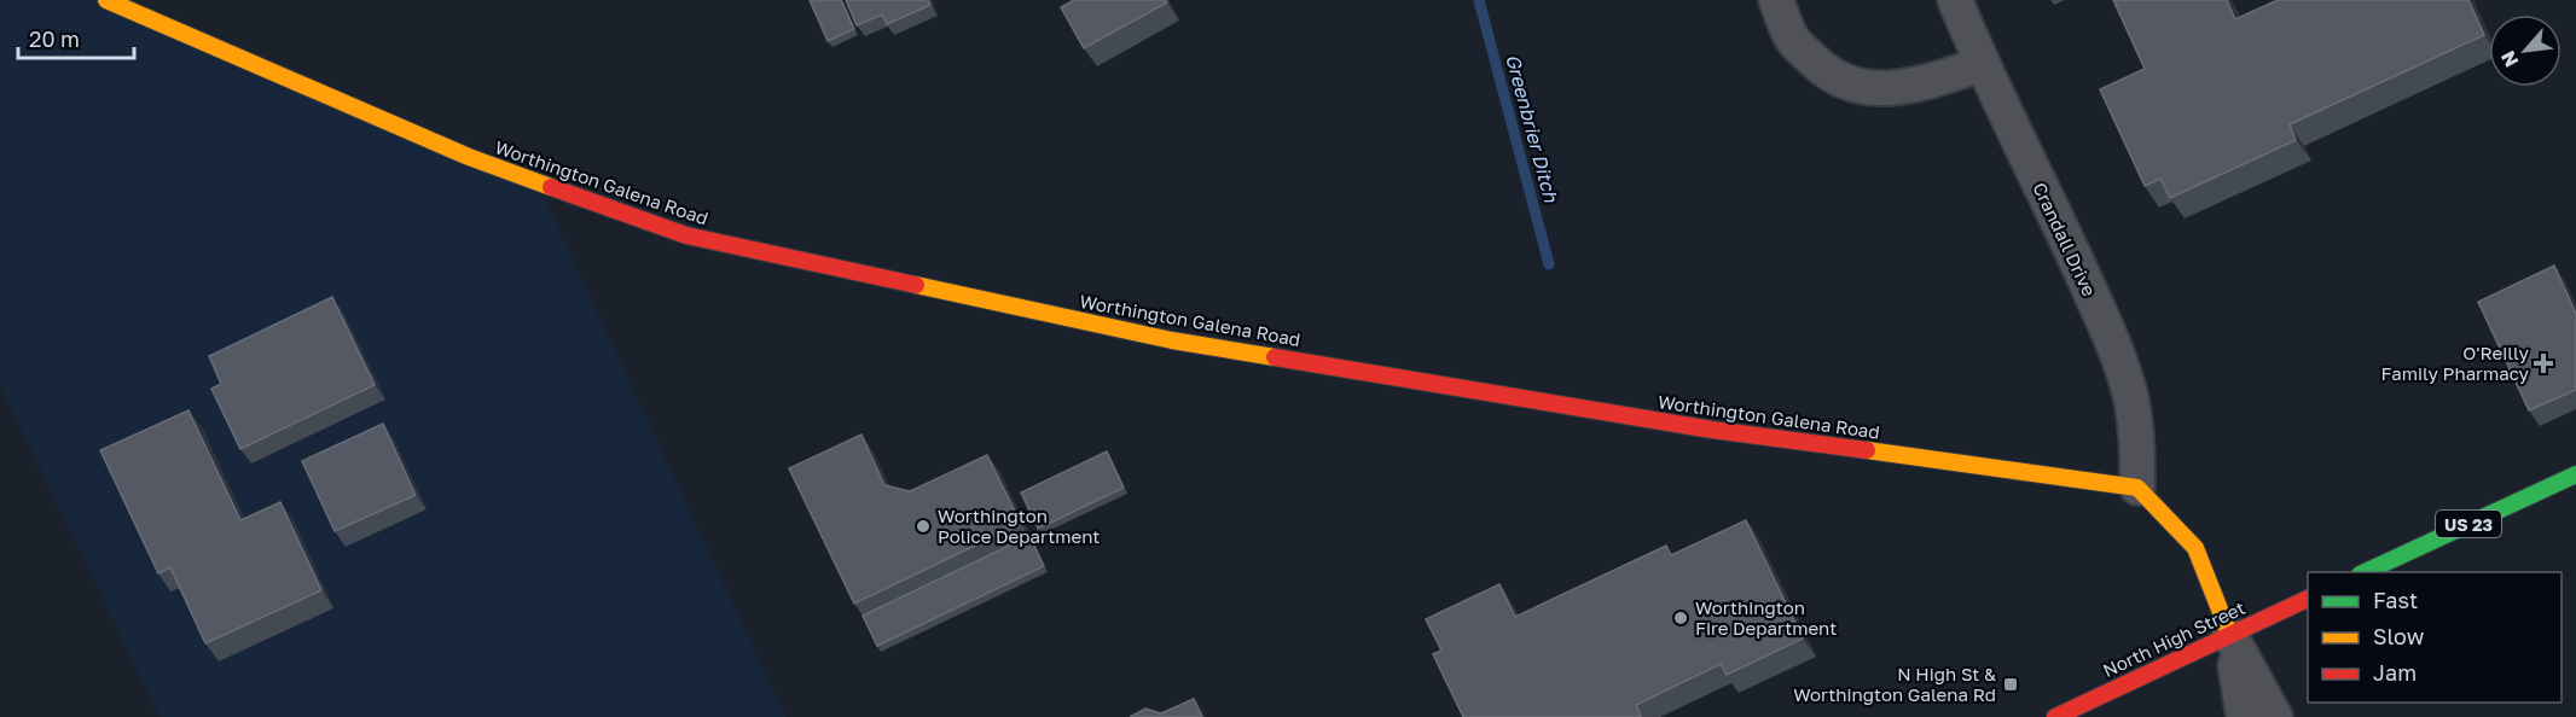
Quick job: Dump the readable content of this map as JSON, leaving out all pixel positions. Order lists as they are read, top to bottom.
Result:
{
  "streets": {
    "street": [
      "Worthington Galena Road",
      "Crandall Drive",
      "US 23",
      "North High Street"
    ]
  },
  "crossings": [
    ["Worthington Galena Road", "Crandall Drive"]
  ],
  "water": ["Greenbrier Ditch"],
  "places": {
    "health": ["O'Reilly Family Pharmacy"],
    "other": ["Worthington Police Department", "Worthington Fire Department"],
    "transit": ["N High St & Worthington Galena Rd"]
  },
  "legend": ["Fast", "Slow", "Jam"],
  "scale_bar": "20 m",
  "north": "bottom left"
}
